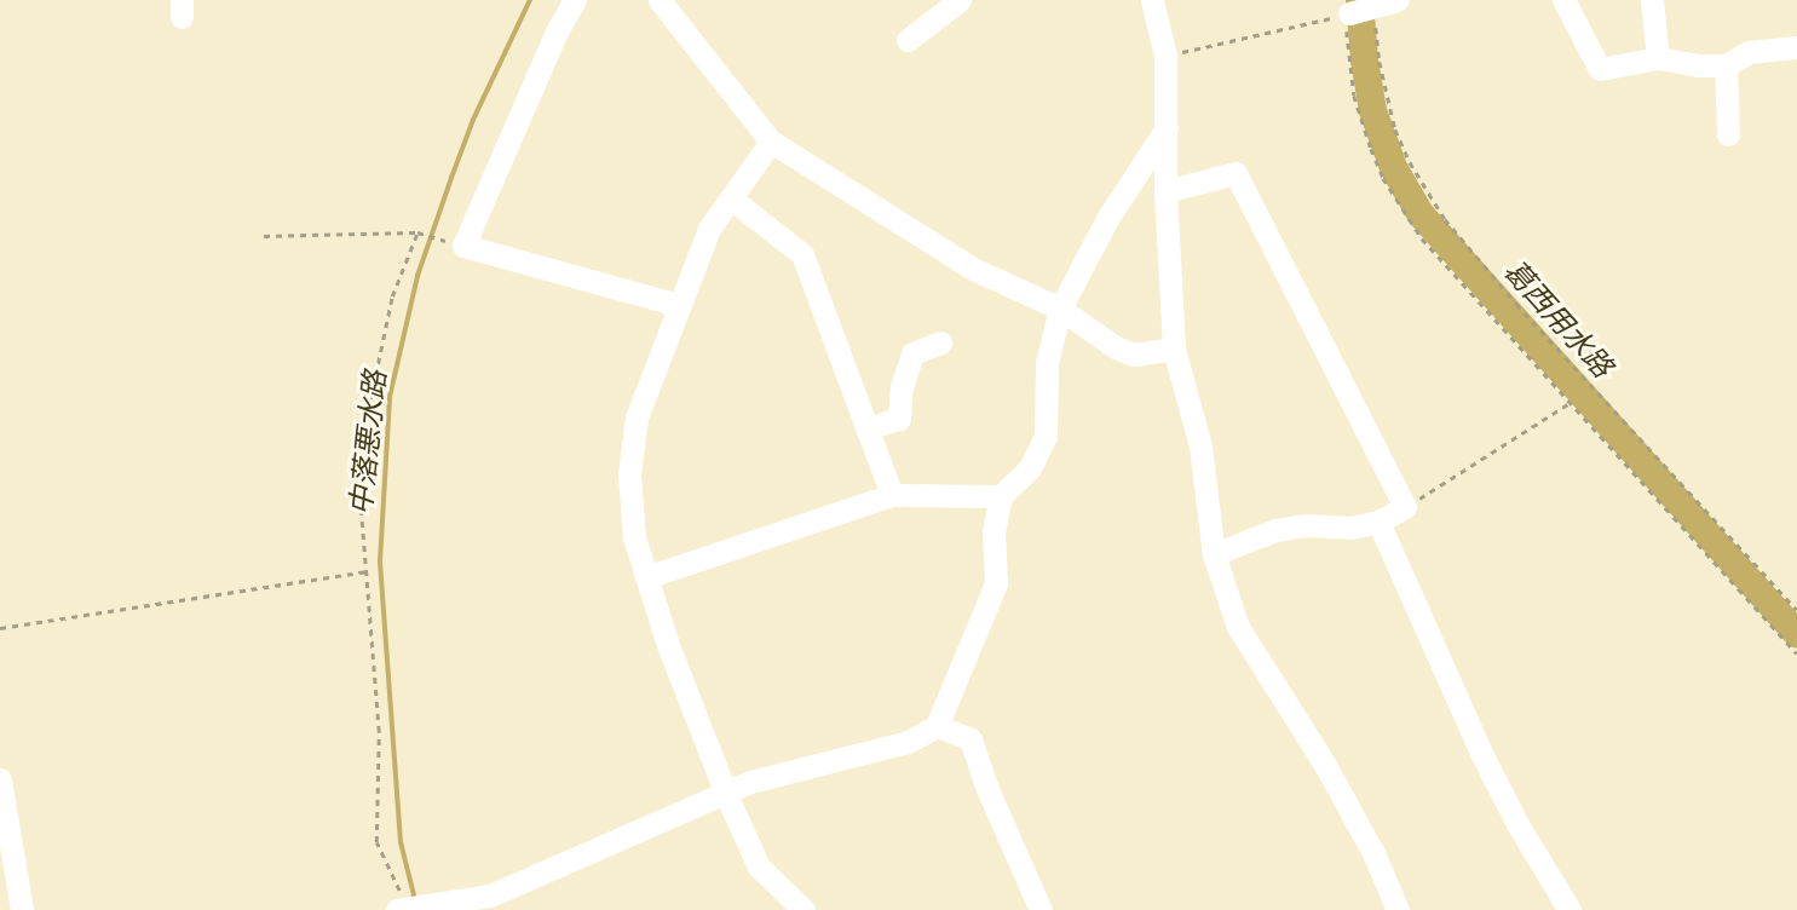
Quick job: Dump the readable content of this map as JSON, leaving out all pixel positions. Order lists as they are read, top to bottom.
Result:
{
  "water": ["葛西用水路", "中落悪水路"]
}
